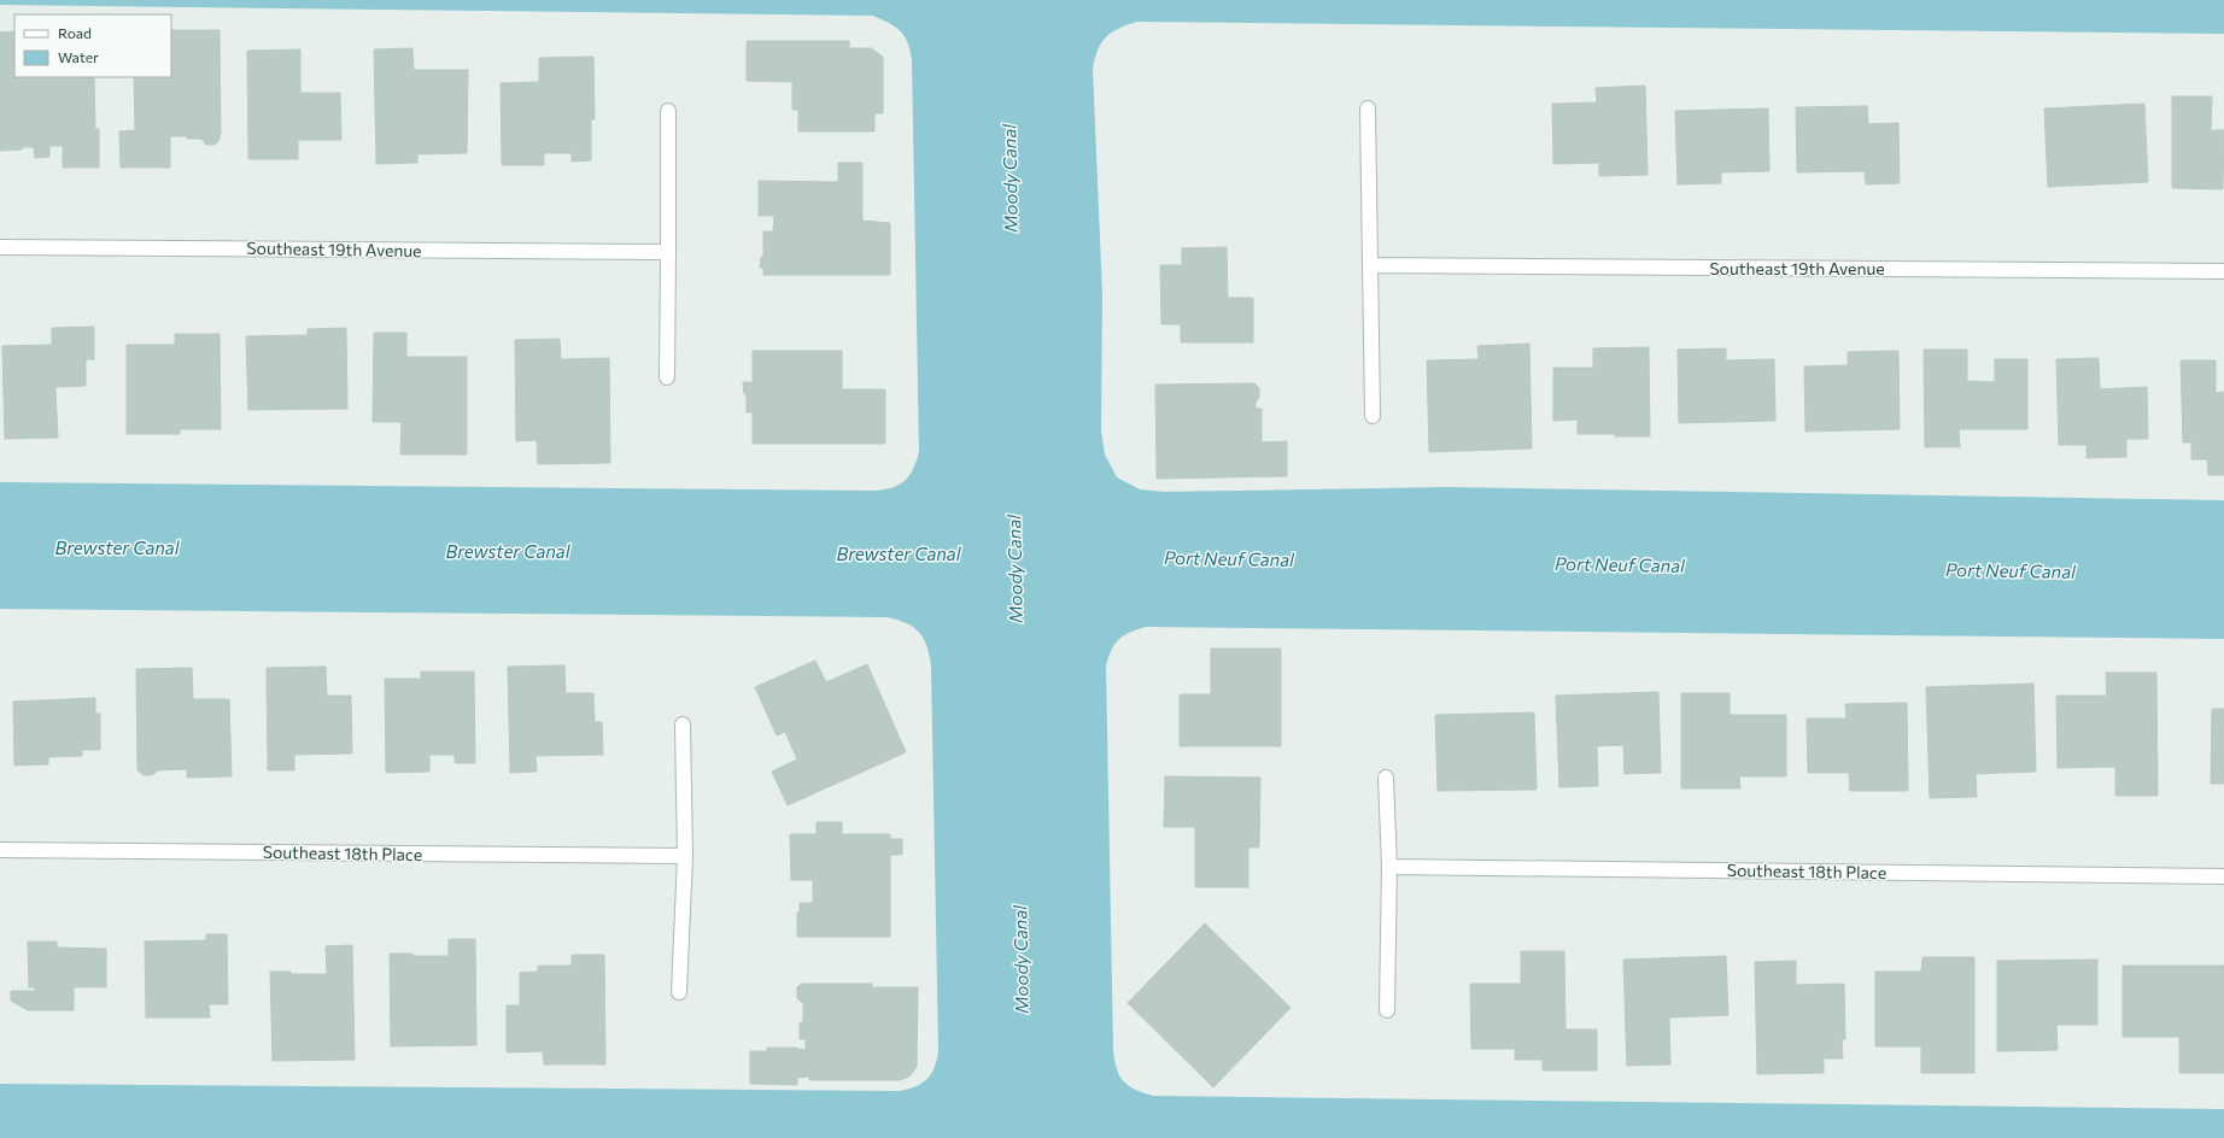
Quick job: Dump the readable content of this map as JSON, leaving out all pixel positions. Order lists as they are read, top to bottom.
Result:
{
  "streets": {
    "street": ["Southeast 19th Avenue", "Southeast 18th Place"]
  },
  "water": ["Moody Canal", "Brewster Canal", "Port Neuf Canal"],
  "legend": ["Road", "Water"]
}
